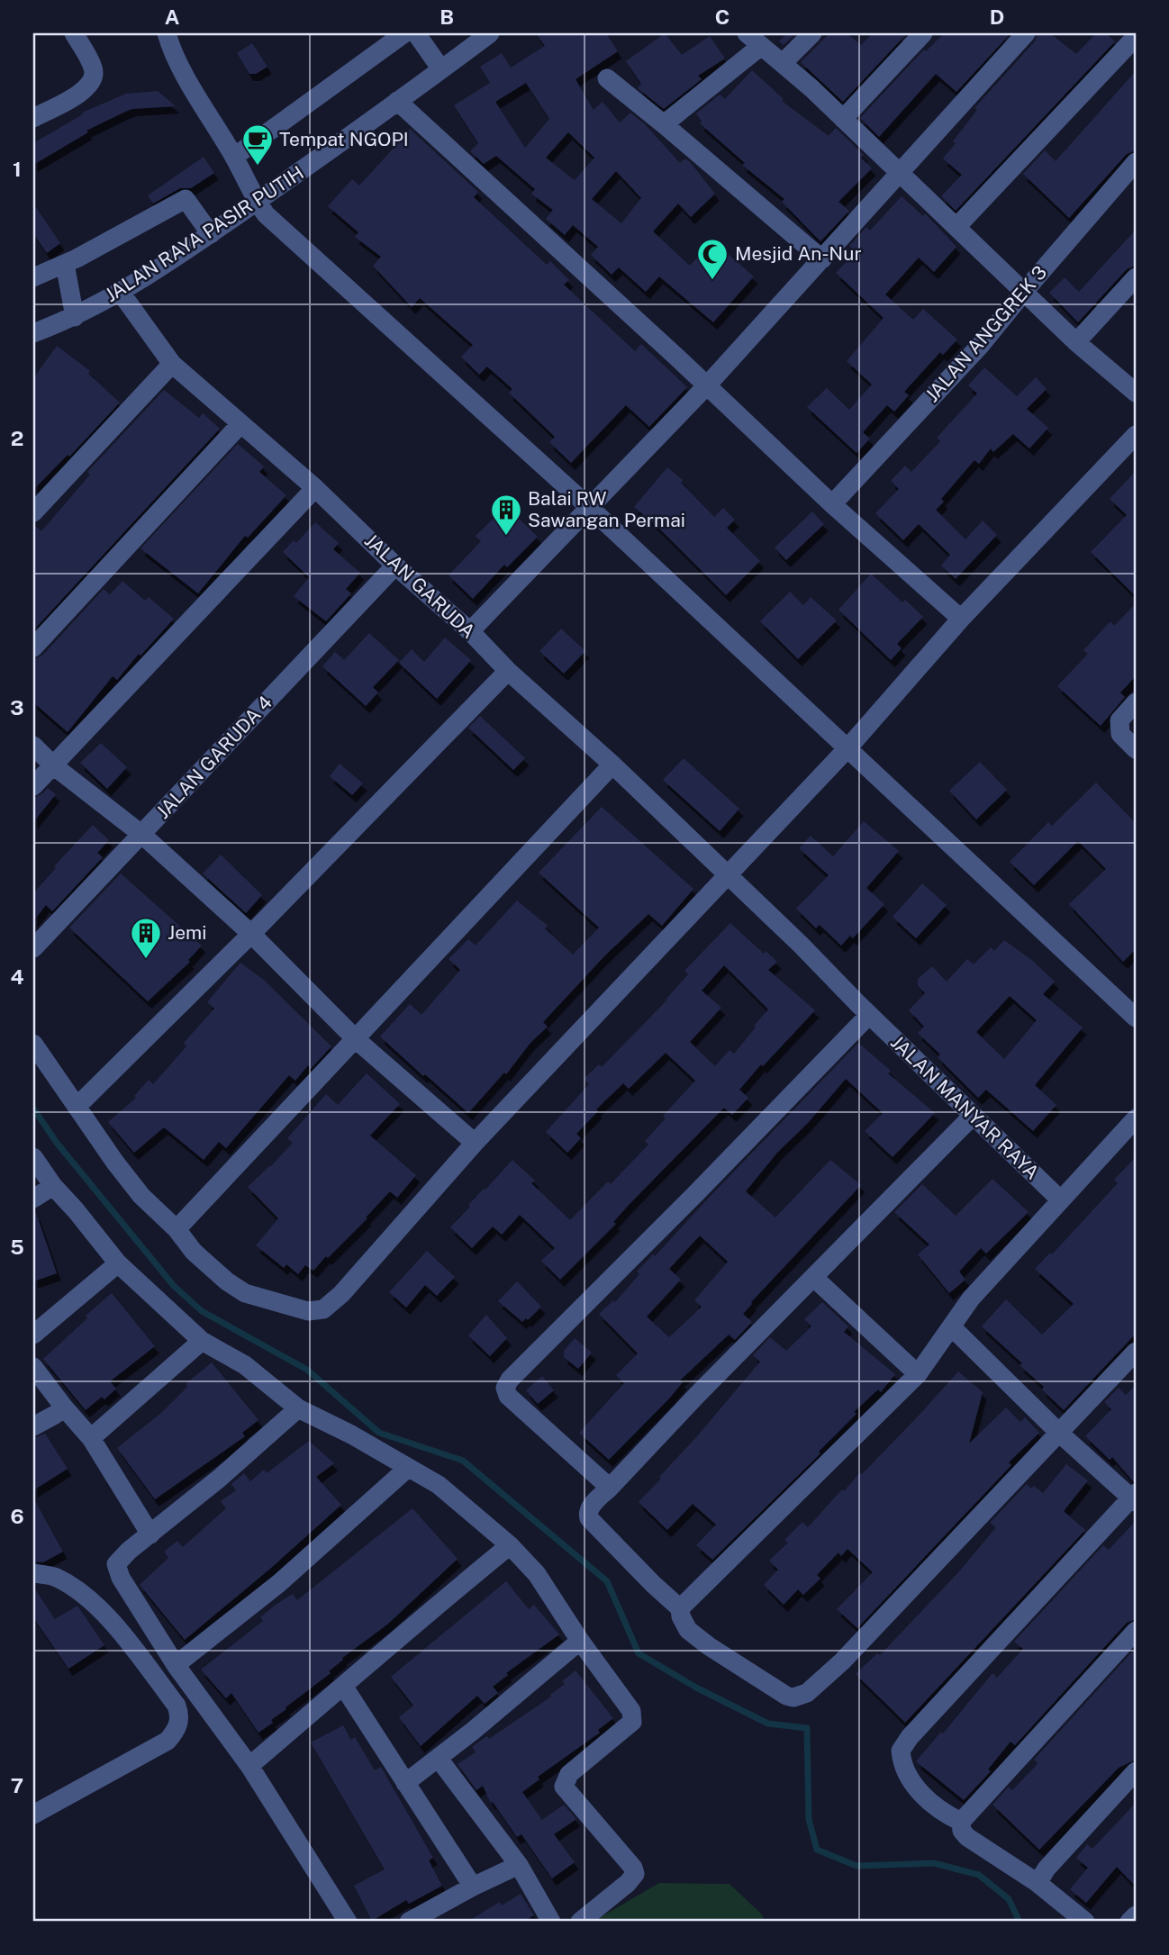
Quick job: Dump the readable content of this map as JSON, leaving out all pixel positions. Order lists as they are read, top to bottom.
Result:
{
  "streets": {
    "street": [
      "JALAN RAYA PASIR PUTIH",
      "JALAN ANGGREK 3",
      "JALAN GARUDA",
      "JALAN GARUDA 4",
      "JALAN MANYAR RAYA"
    ]
  },
  "crossings": [
    ["JALAN RAYA PASIR PUTIH", "JALAN GARUDA"],
    ["JALAN GARUDA", "JALAN GARUDA 4"],
    ["JALAN GARUDA", "JALAN MANYAR RAYA"]
  ],
  "places": {
    "cafe": ["Tempat NGOPI"],
    "mosque": ["Mesjid An-Nur"],
    "building": ["Balai RW Sawangan Permai", "Jemi"]
  },
  "grid": {
    "columns": [
      "A",
      "B",
      "C",
      "D"
    ],
    "rows": [
      "1",
      "2",
      "3",
      "4",
      "5",
      "6",
      "7"
    ]
  }
}
